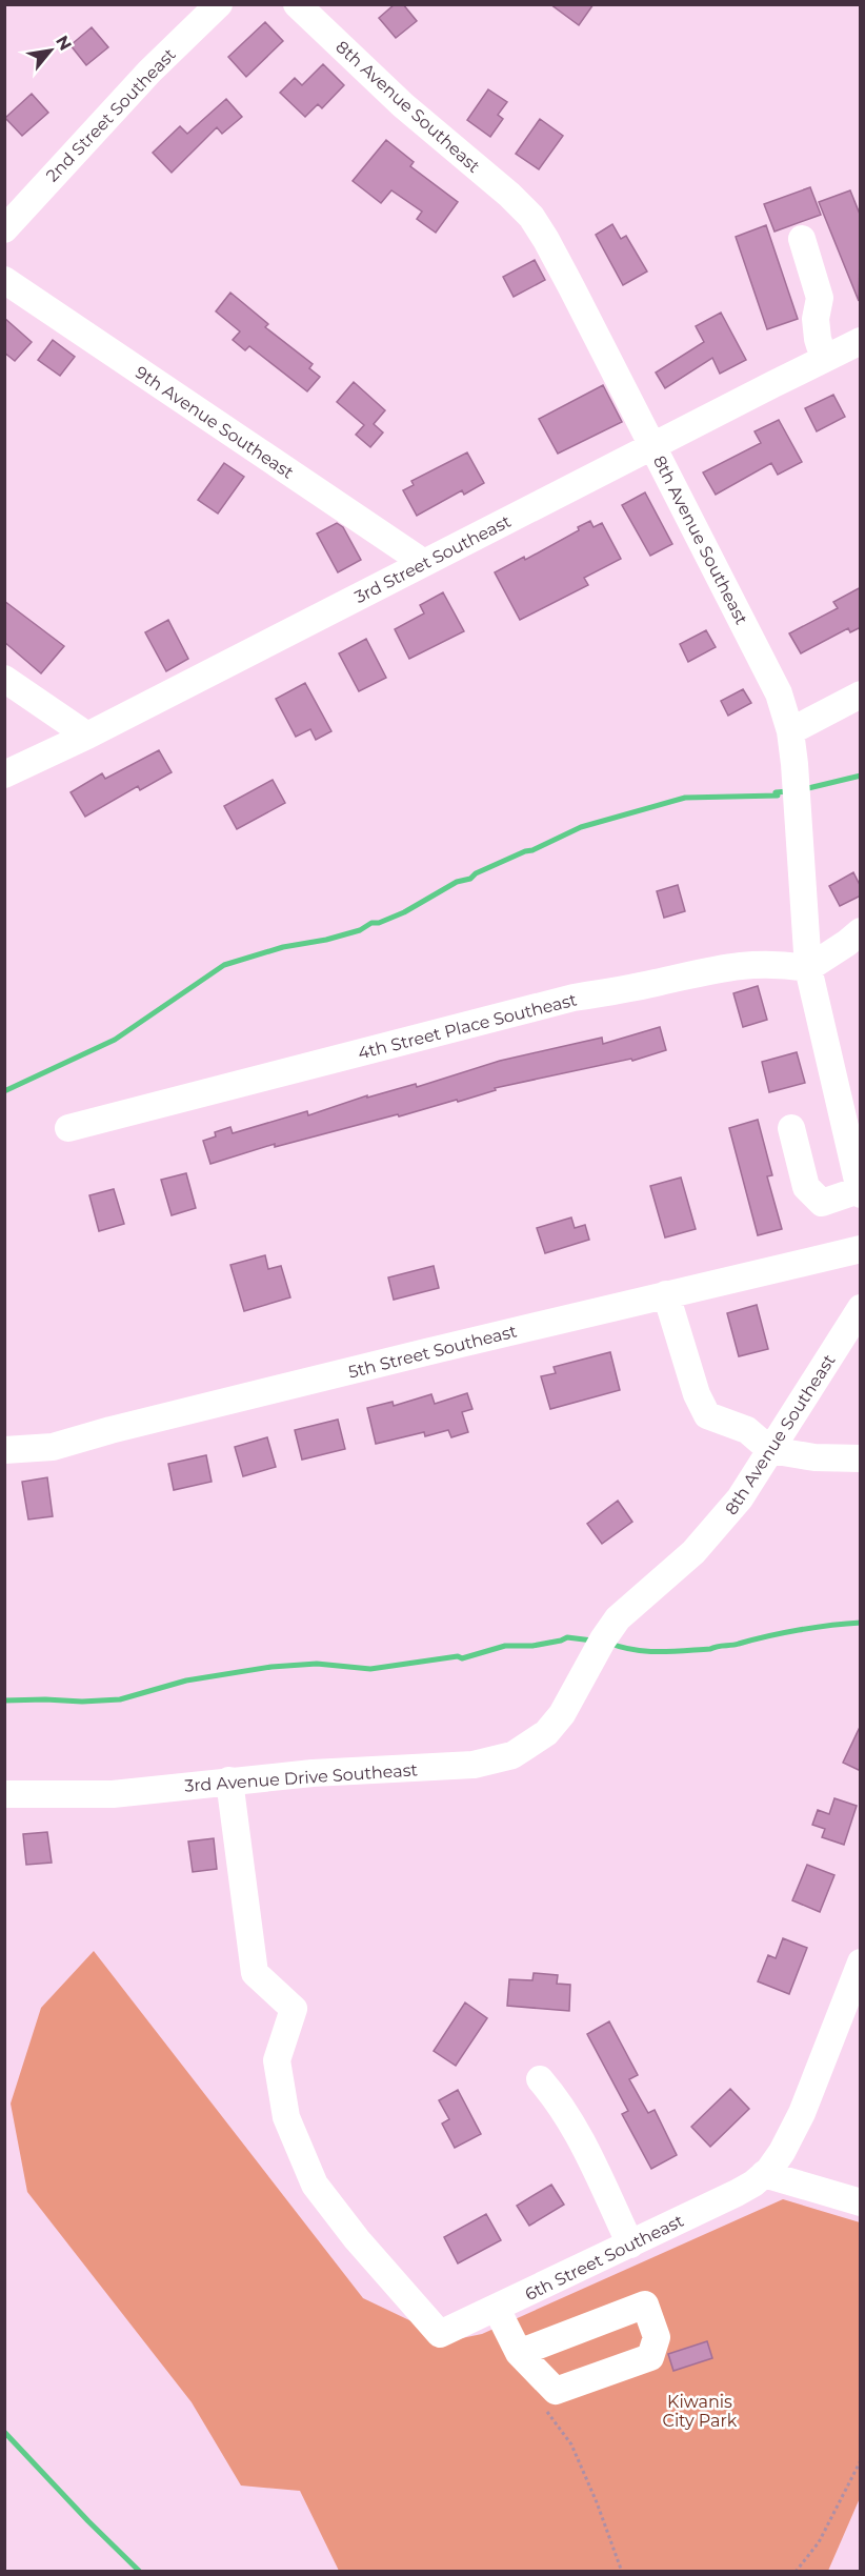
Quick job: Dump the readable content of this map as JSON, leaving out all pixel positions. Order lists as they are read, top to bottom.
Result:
{
  "streets": {
    "street": [
      "8th Avenue Southeast",
      "2nd Street Southeast",
      "9th Avenue Southeast",
      "3rd Street Southeast",
      "4th Street Place Southeast",
      "5th Street Southeast",
      "3rd Avenue Drive Southeast",
      "6th Street Southeast"
    ]
  },
  "crossings": [
    ["8th Avenue Southeast", "3rd Street Southeast"],
    ["8th Avenue Southeast", "4th Street Place Southeast"],
    ["8th Avenue Southeast", "3rd Avenue Drive Southeast"],
    ["9th Avenue Southeast", "3rd Street Southeast"],
    ["3rd Avenue Drive Southeast", "6th Street Southeast"]
  ],
  "parks": ["Kiwanis City Park"],
  "north": "top right"
}
